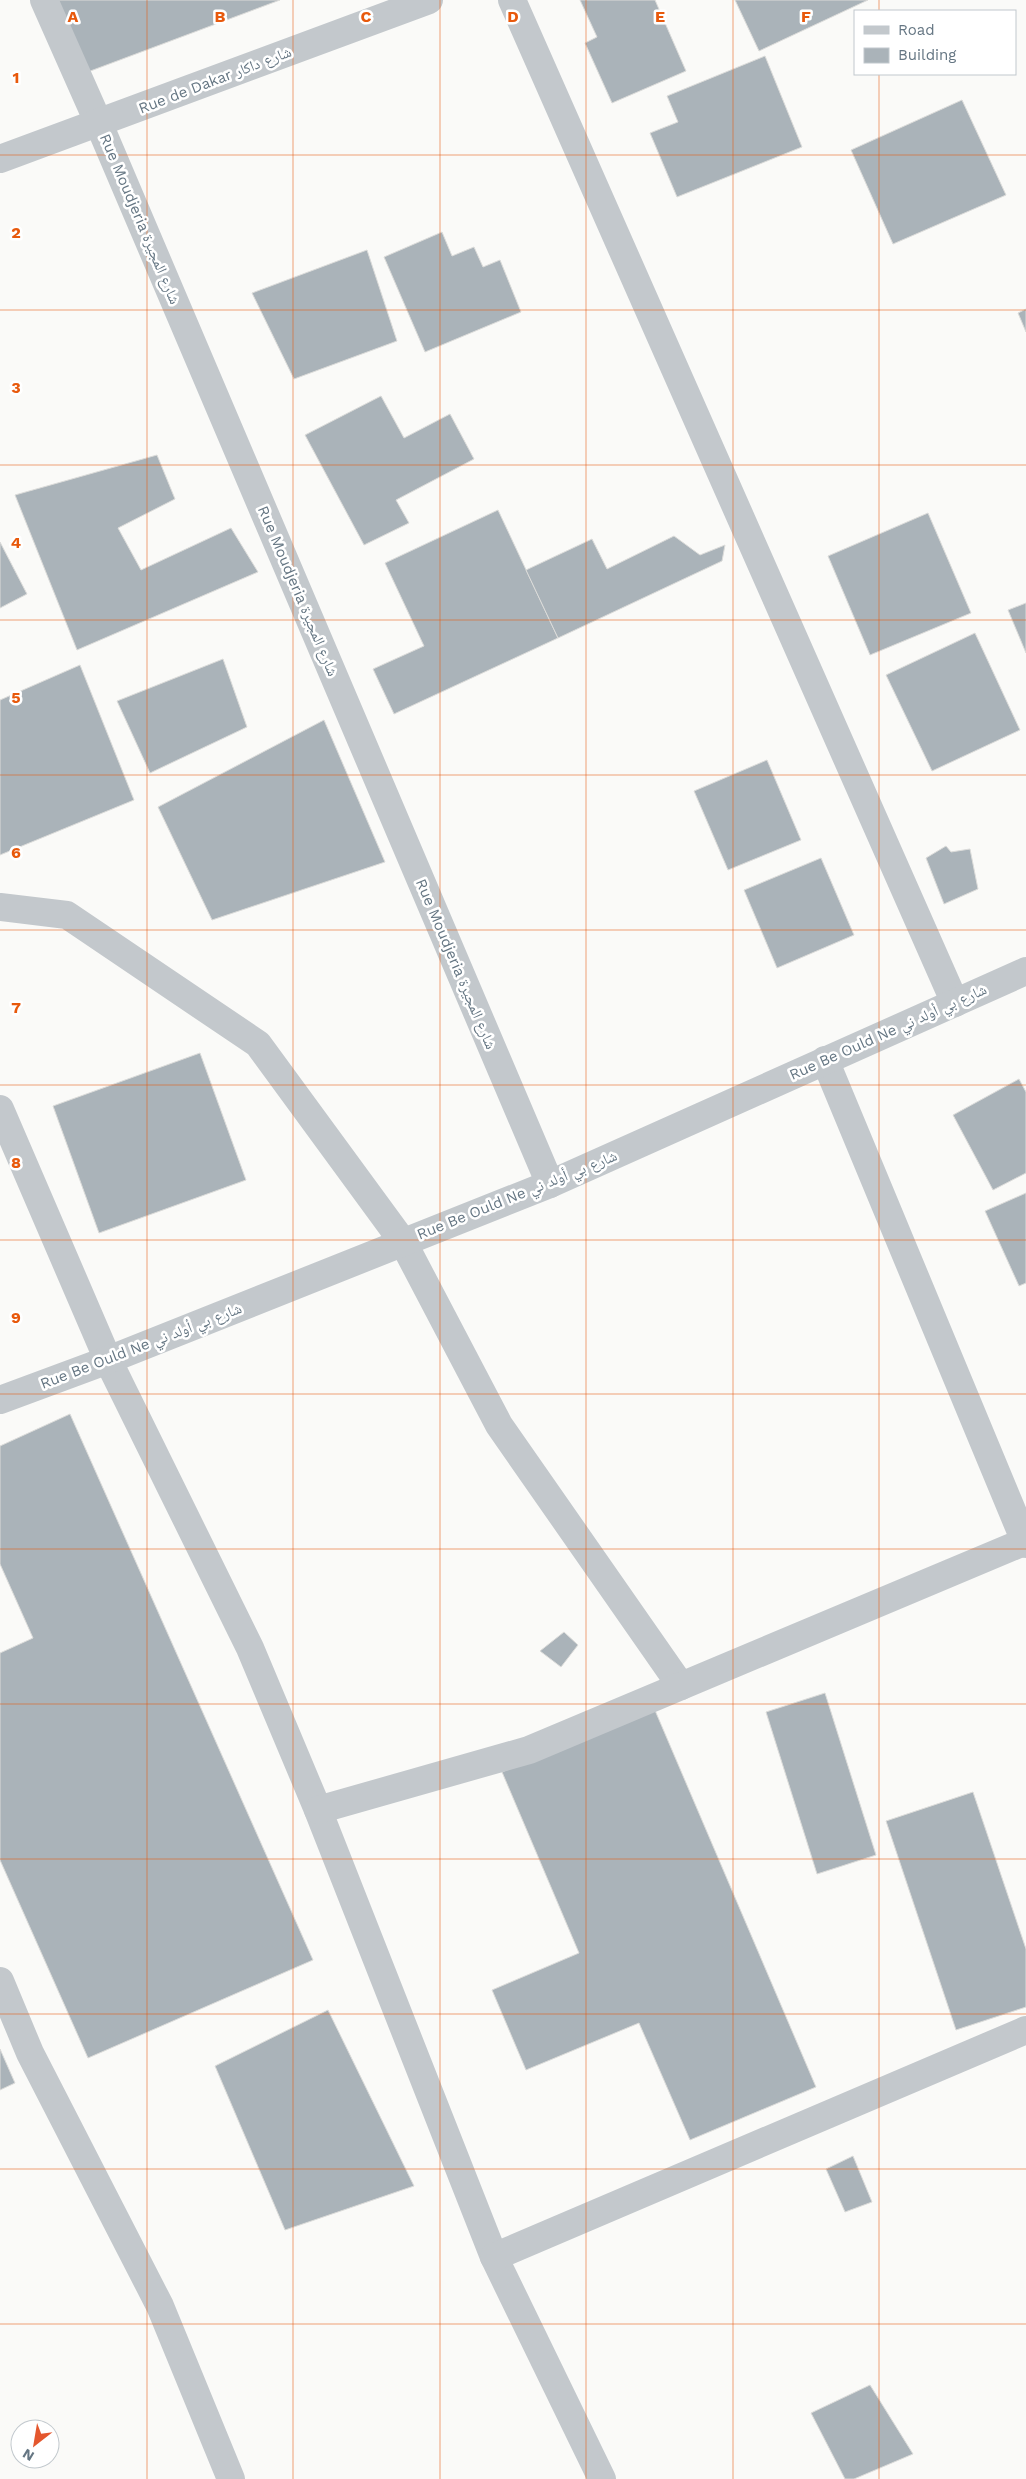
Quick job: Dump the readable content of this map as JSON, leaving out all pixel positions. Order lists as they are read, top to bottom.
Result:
{
  "streets": {
    "street": ["Rue de Dakar شارع داكار", "Rue Moudjeria شارع المجيرة", "Rue Be Ould Ne شارع بي أولد ني"]
  },
  "crossings": [
    ["Rue de Dakar شارع داكار", "Rue Moudjeria شارع المجيرة"],
    ["Rue Moudjeria شارع المجيرة", "Rue Be Ould Ne شارع بي أولد ني"]
  ],
  "legend": ["Road", "Building"],
  "north": "bottom left",
  "grid": {
    "columns": [
      "A",
      "B",
      "C",
      "D",
      "E",
      "F"
    ],
    "rows": [
      "1",
      "2",
      "3",
      "4",
      "5",
      "6",
      "7",
      "8",
      "9"
    ]
  }
}
